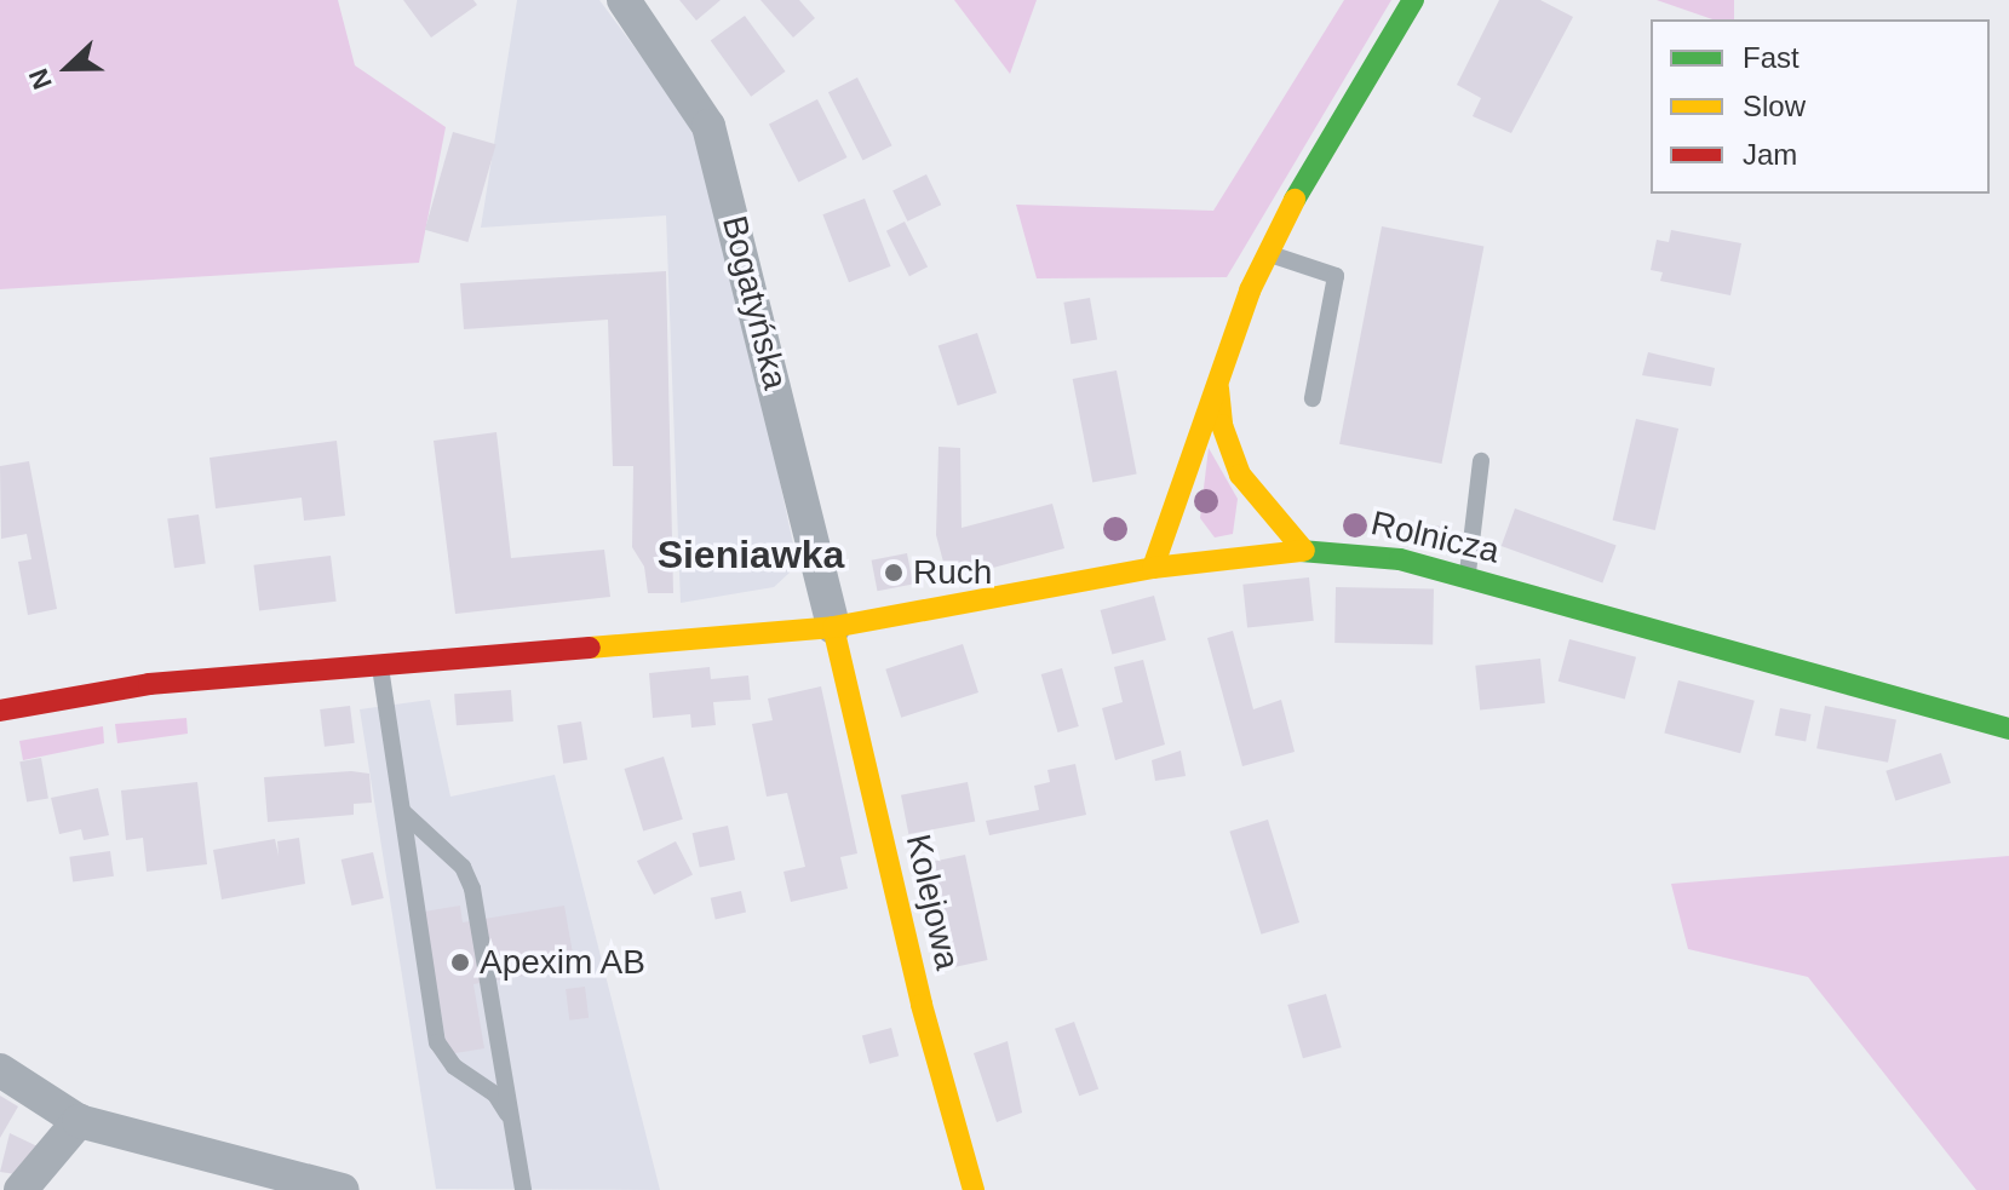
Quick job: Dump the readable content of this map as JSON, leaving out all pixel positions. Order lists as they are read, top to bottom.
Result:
{
  "streets": {
    "street": ["Bogatyńska", "Rolnicza", "Kolejowa"]
  },
  "crossings": [
    ["Bogatyńska", "Rolnicza"],
    ["Bogatyńska", "Kolejowa"],
    ["Rolnicza", "Kolejowa"]
  ],
  "districts": ["Sieniawka"],
  "places": ["Ruch", "Apexim AB"],
  "legend": ["Fast", "Slow", "Jam"],
  "north": "left"
}
